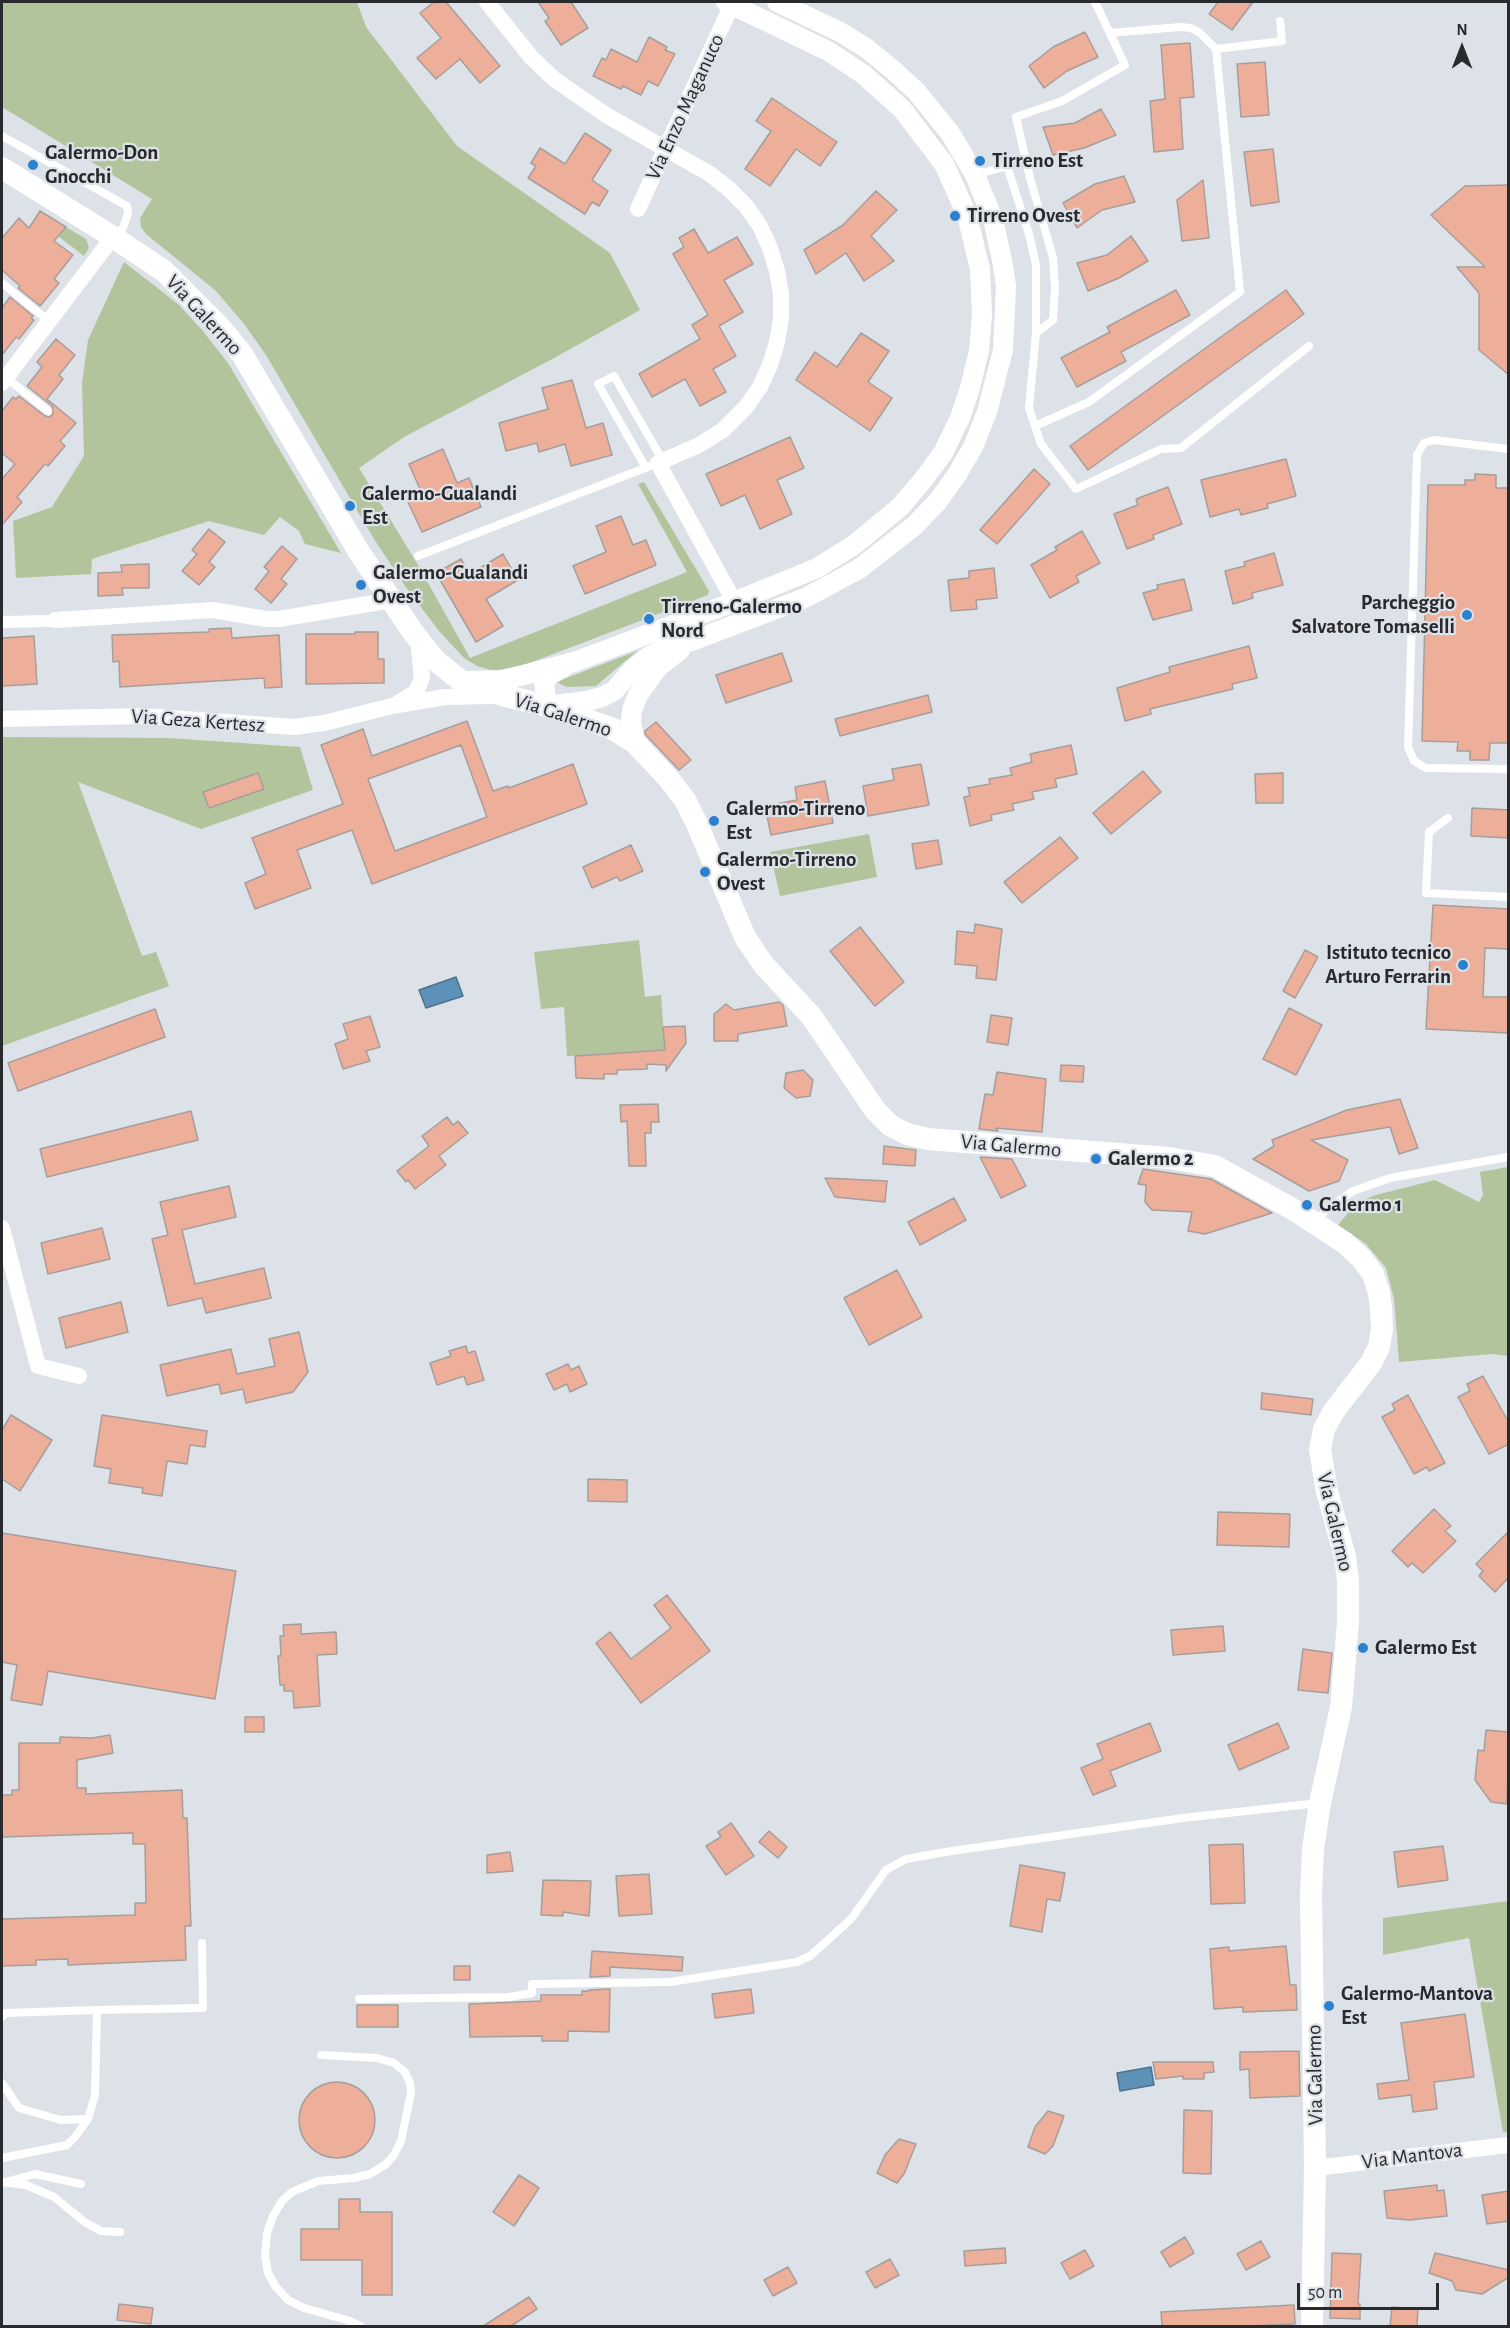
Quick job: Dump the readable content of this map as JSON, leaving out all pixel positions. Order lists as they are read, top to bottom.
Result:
{
  "streets": {
    "main road": ["Via Galermo"],
    "street": ["Via Enzo Maganuco", "Via Geza Kertesz", "Via Mantova"]
  },
  "crossings": [
    ["Via Galermo", "Via Geza Kertesz"],
    ["Via Galermo", "Via Mantova"]
  ],
  "places": [
    "Tirreno Est",
    "Galermo-Don Gnocchi",
    "Tirreno Ovest",
    "Galermo-Gualandi Est",
    "Galermo-Gualandi Ovest",
    "Parcheggio Salvatore Tomaselli",
    "Tirreno-Galermo Nord",
    "Galermo-Tirreno Est",
    "Galermo-Tirreno Ovest",
    "Istituto tecnico Arturo Ferrarin",
    "Galermo 2",
    "Galermo 1",
    "Galermo Est",
    "Galermo-Mantova Est"
  ],
  "scale_bar": "50 m",
  "north": "top"
}
